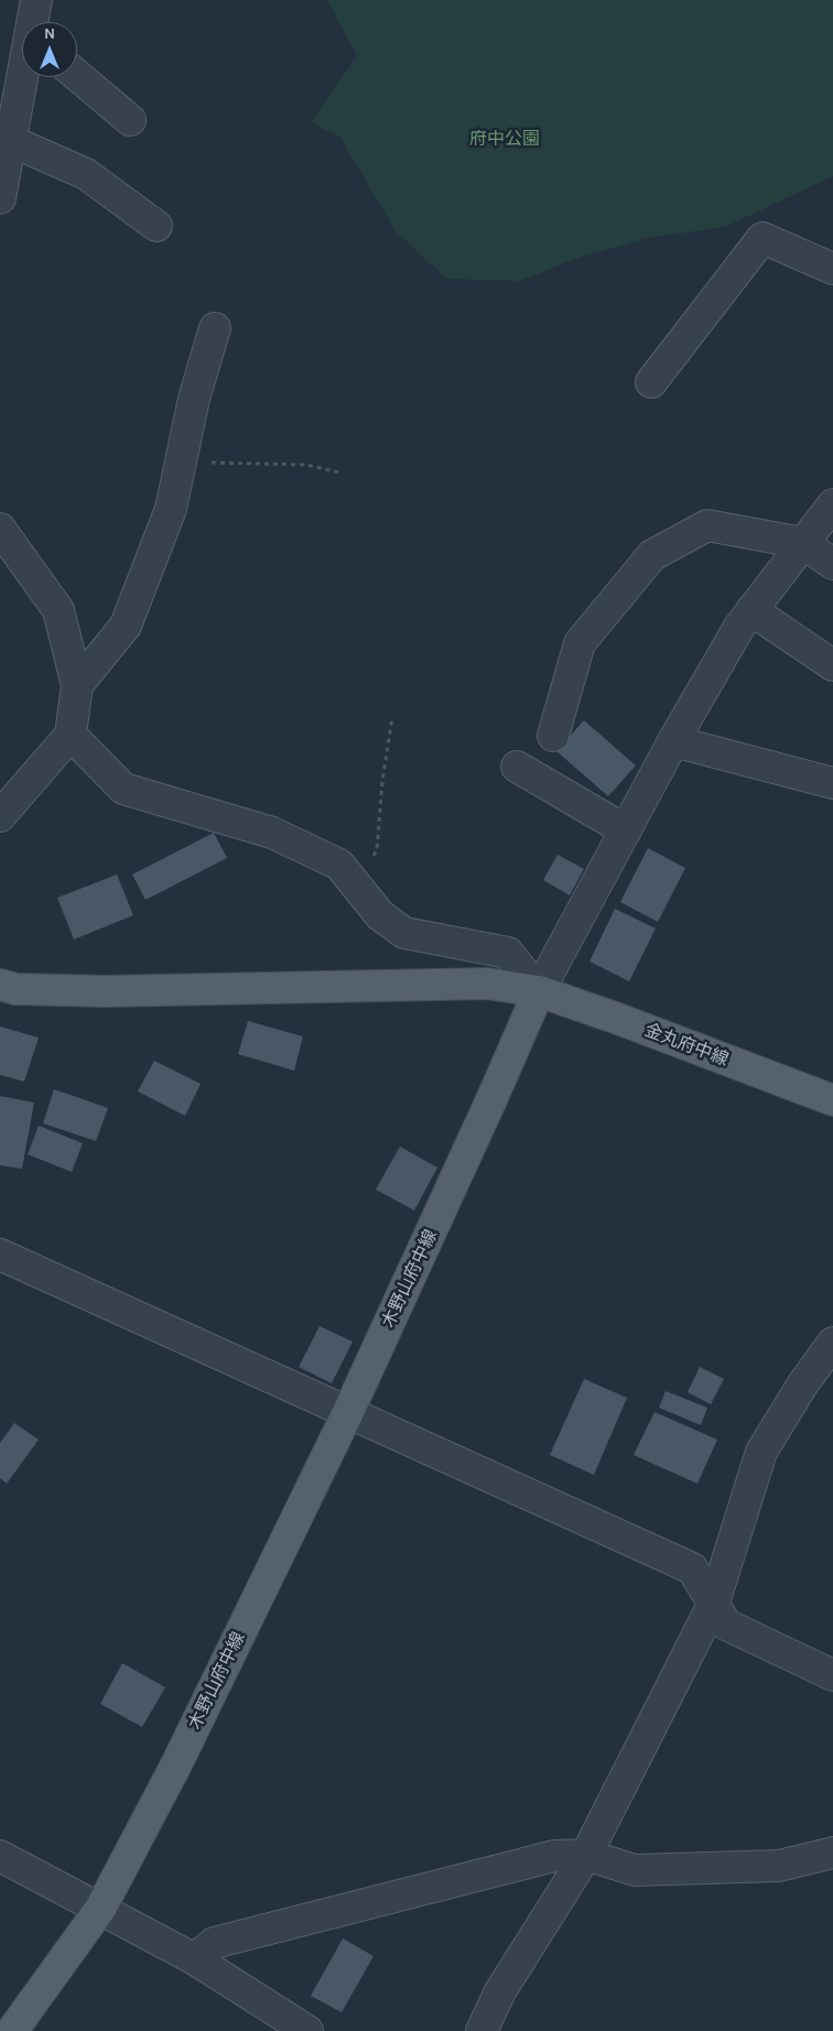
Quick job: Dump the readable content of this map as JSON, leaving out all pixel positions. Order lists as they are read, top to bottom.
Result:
{
  "streets": {
    "main road": ["金丸府中線", "木野山府中線"]
  },
  "crossings": [
    ["金丸府中線", "木野山府中線"]
  ],
  "parks": ["府中公園"],
  "north": "top"
}
